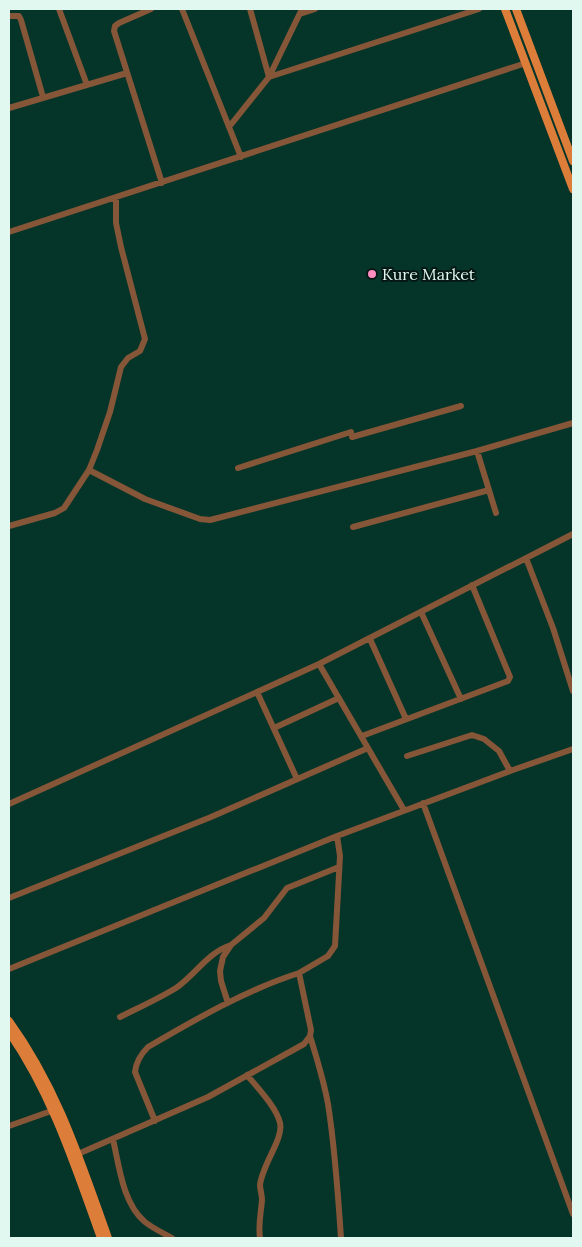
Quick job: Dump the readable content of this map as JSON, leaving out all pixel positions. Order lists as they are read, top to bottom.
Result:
{
  "places": ["Kure Market"]
}
